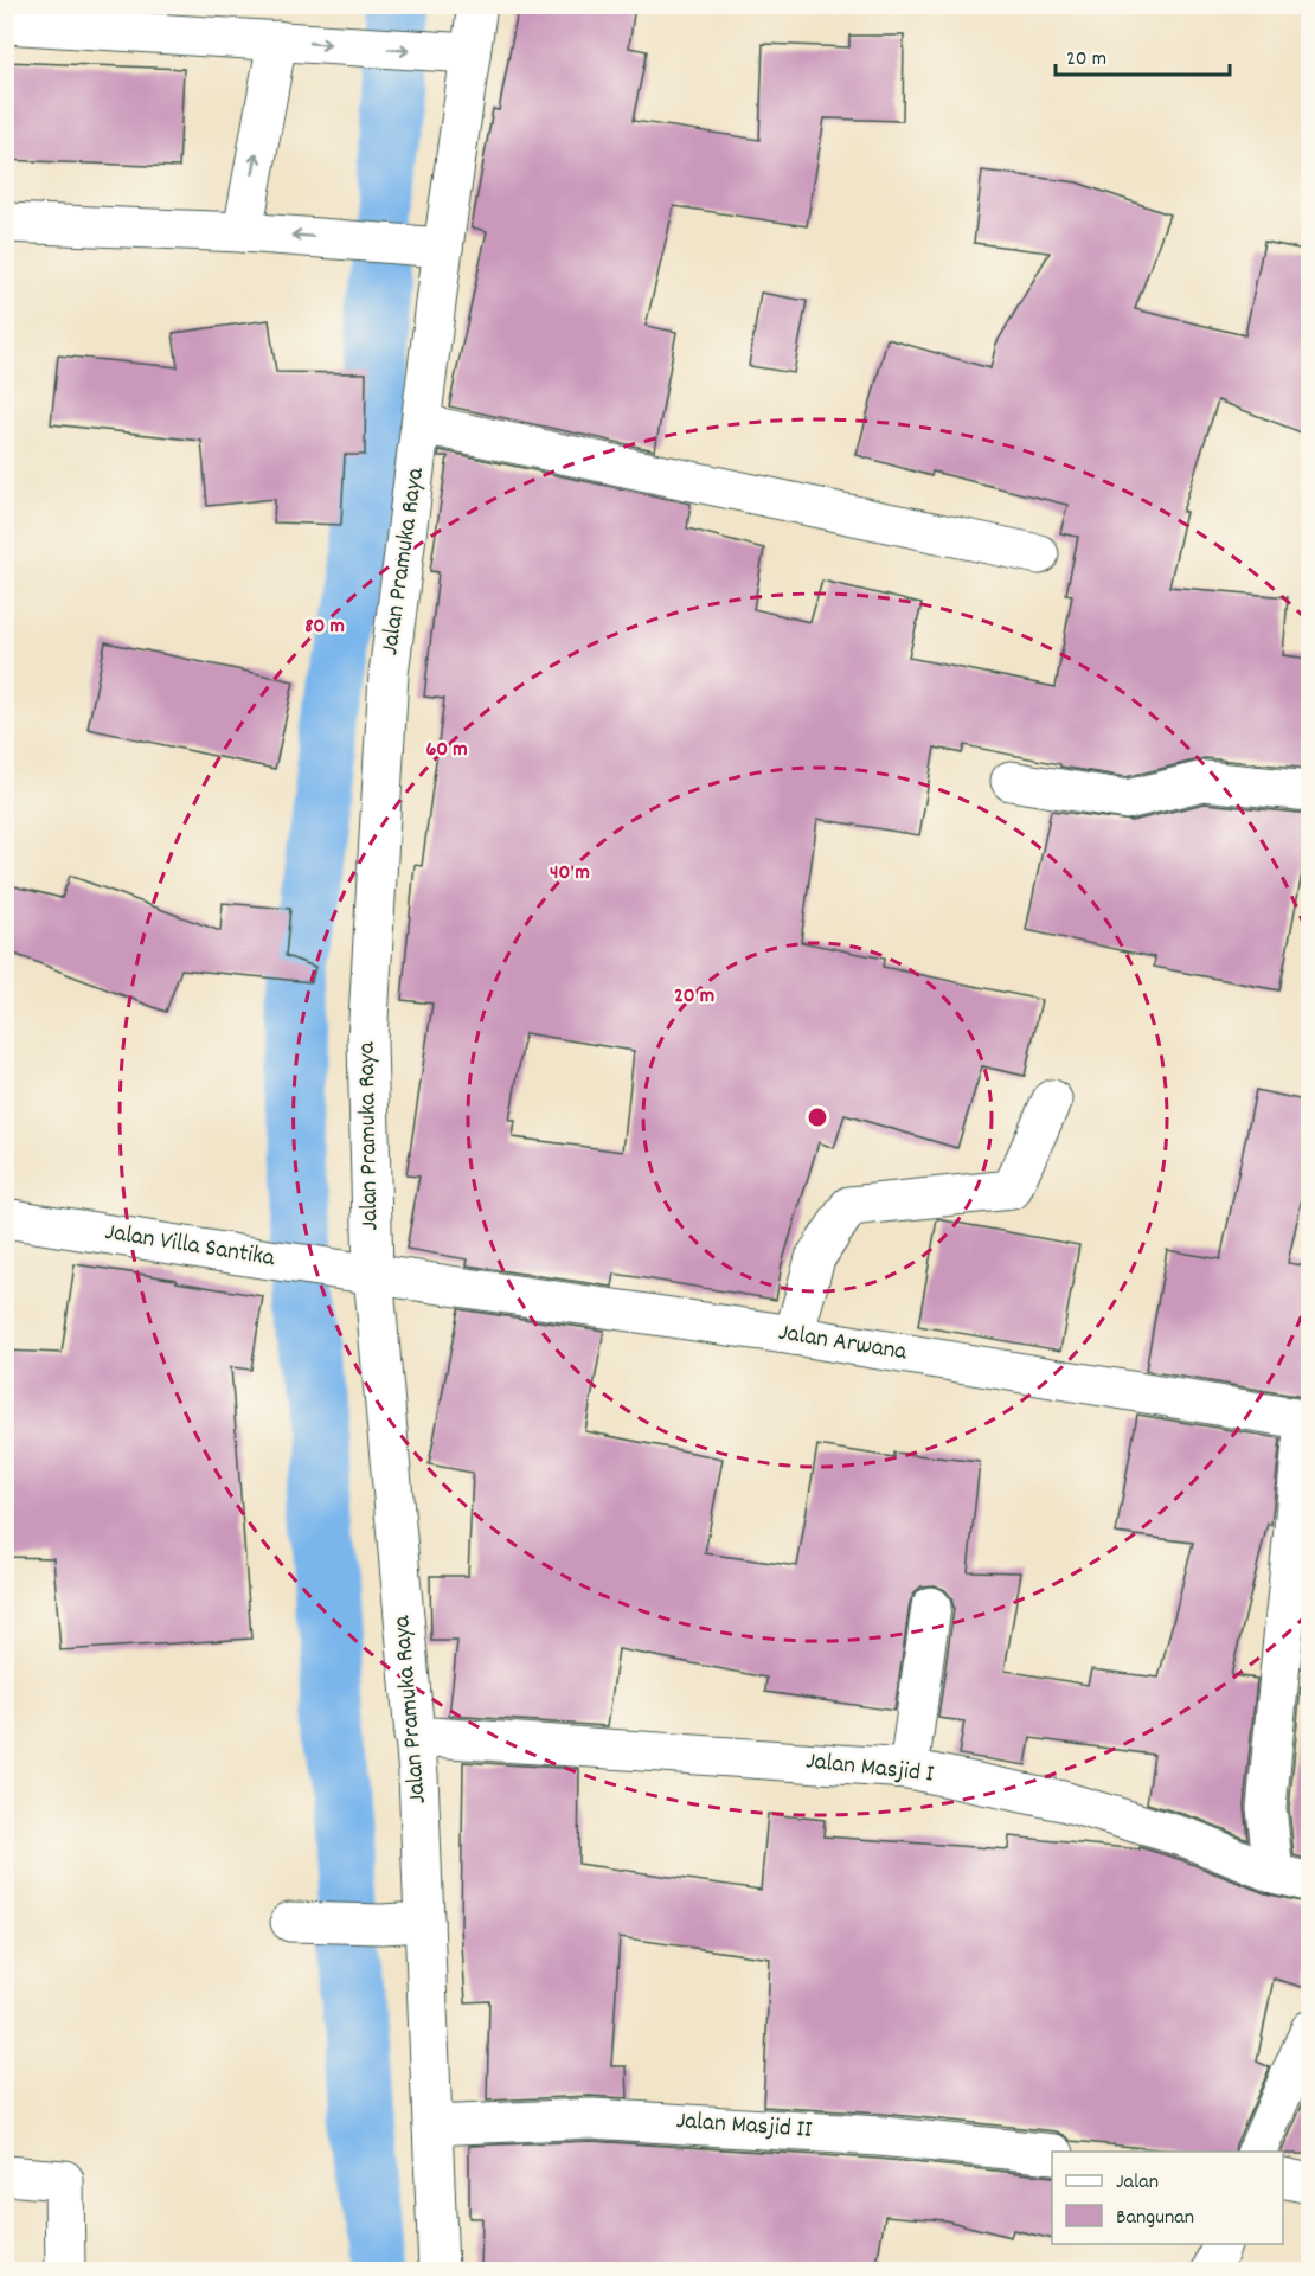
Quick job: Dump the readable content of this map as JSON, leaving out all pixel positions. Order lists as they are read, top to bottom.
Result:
{
  "streets": {
    "street": [
      "Jalan Pramuka Raya",
      "Jalan Villa Santika",
      "Jalan Arwana",
      "Jalan Masjid I",
      "Jalan Masjid II"
    ]
  },
  "crossings": [
    ["Jalan Pramuka Raya", "Jalan Villa Santika"],
    ["Jalan Pramuka Raya", "Jalan Arwana"],
    ["Jalan Pramuka Raya", "Jalan Masjid I"],
    ["Jalan Pramuka Raya", "Jalan Masjid II"],
    ["Jalan Villa Santika", "Jalan Arwana"]
  ],
  "legend": ["Jalan", "Bangunan"],
  "scale_bar": "20 m",
  "rings": [
    "80 m",
    "60 m",
    "40 m",
    "20 m"
  ]
}
